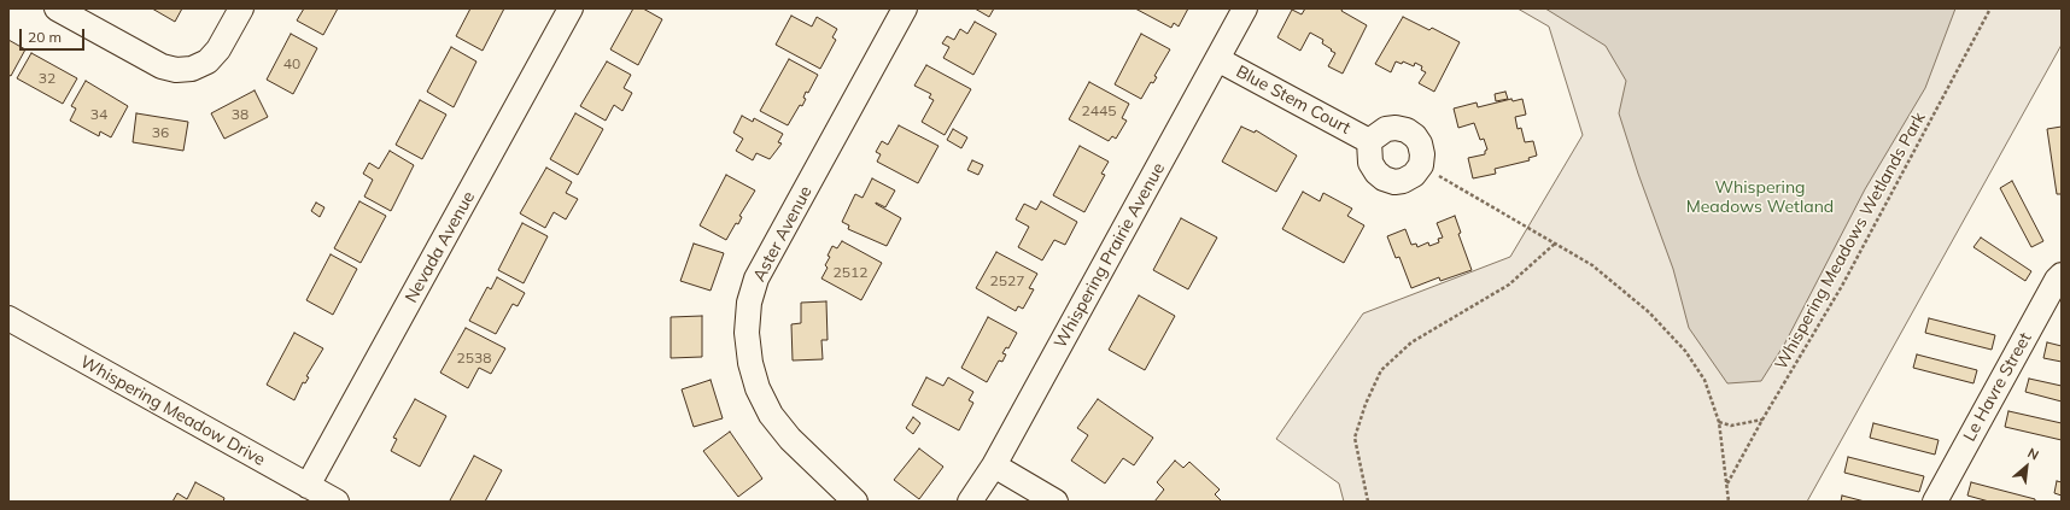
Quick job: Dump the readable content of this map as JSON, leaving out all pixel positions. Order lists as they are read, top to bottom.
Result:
{
  "streets": {
    "street": [
      "Blue Stem Court",
      "Aster Avenue",
      "Nevada Avenue",
      "Whispering Prairie Avenue",
      "Le Havre Street",
      "Whispering Meadow Drive"
    ],
    "path": ["Whispering Meadows Wetlands Park"]
  },
  "crossings": [
    ["Blue Stem Court", "Whispering Prairie Avenue"],
    ["Nevada Avenue", "Whispering Meadow Drive"]
  ],
  "parks": ["Whispering Meadows Wetland"],
  "house_numbers": [
    "40",
    "32",
    "2445",
    "34",
    "38",
    "36",
    "2512",
    "2527",
    "2538"
  ],
  "scale_bar": "20 m",
  "north": "top right"
}
